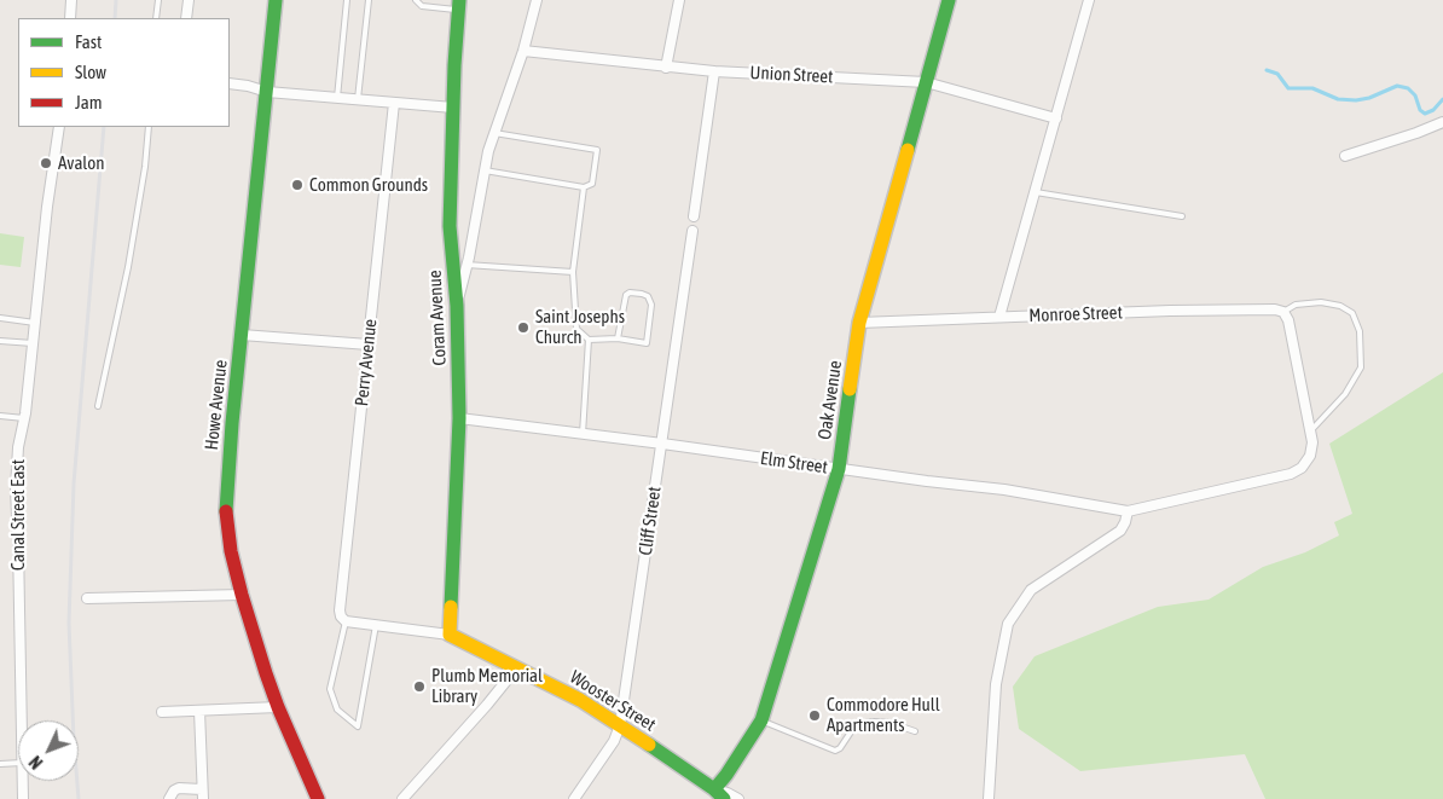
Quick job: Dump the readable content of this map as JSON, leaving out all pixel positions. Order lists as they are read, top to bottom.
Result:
{
  "streets": {
    "main road": [
      "Coram Avenue",
      "Oak Avenue",
      "Howe Avenue",
      "Wooster Street"
    ],
    "street": [
      "Union Street",
      "Monroe Street",
      "Perry Avenue",
      "Elm Street",
      "Canal Street East",
      "Cliff Street"
    ]
  },
  "crossings": [
    ["Union Street", "Oak Avenue"],
    ["Monroe Street", "Oak Avenue"],
    ["Coram Avenue", "Elm Street"],
    ["Coram Avenue", "Wooster Street"],
    ["Perry Avenue", "Wooster Street"],
    ["Oak Avenue", "Elm Street"],
    ["Oak Avenue", "Wooster Street"],
    ["Elm Street", "Cliff Street"],
    ["Cliff Street", "Wooster Street"]
  ],
  "places": [
    "Avalon",
    "Common Grounds",
    "Saint Josephs Church",
    "Plumb Memorial Library",
    "Commodore Hull Apartments"
  ],
  "legend": ["Fast", "Slow", "Jam"],
  "north": "bottom left"
}
